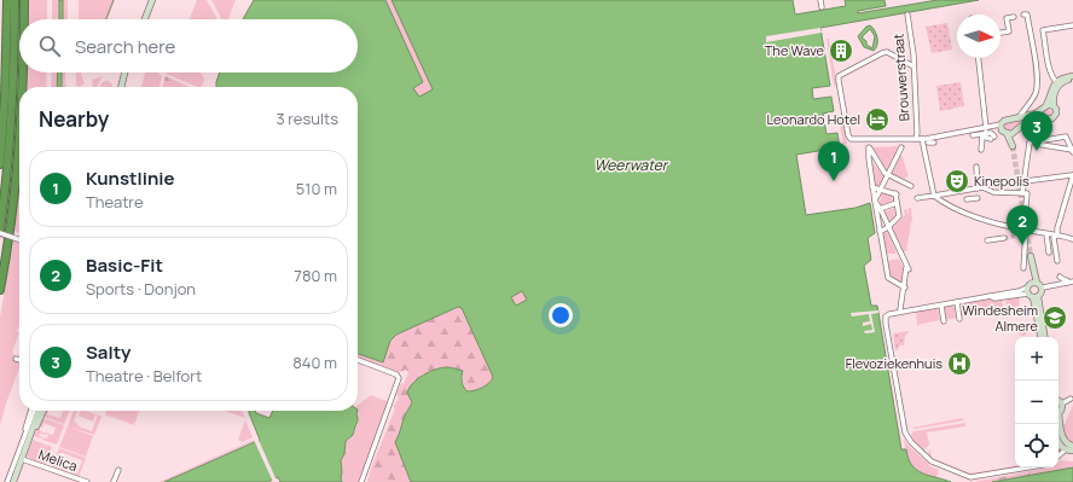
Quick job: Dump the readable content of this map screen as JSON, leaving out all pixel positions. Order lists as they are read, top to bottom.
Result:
{
  "streets": {
    "street": ["Brouwerstraat", "Melica"]
  },
  "water": ["Weerwater"],
  "places": {
    "building": ["The Wave"],
    "hotel": ["Leonardo Hotel"],
    "theatre": ["Kinepolis"],
    "school or university": ["Windesheim Almere"],
    "hospital": ["Flevoziekenhuis"]
  },
  "north": "right",
  "page": {
    "search": "Search here",
    "heading": ["Nearby", "3 results"],
    "pins": ["3", "1", "2"],
    "list": [
      {
        "mark": "1",
        "name": "Kunstlinie",
        "note": "Theatre",
        "value": "510 m"
      },
      {
        "mark": "2",
        "name": "Basic-Fit",
        "note": "Sports · Donjon",
        "value": "780 m"
      },
      {
        "mark": "3",
        "name": "Salty",
        "note": "Theatre · Belfort",
        "value": "840 m"
      }
    ],
    "map_buttons": ["+", "−"]
  }
}
